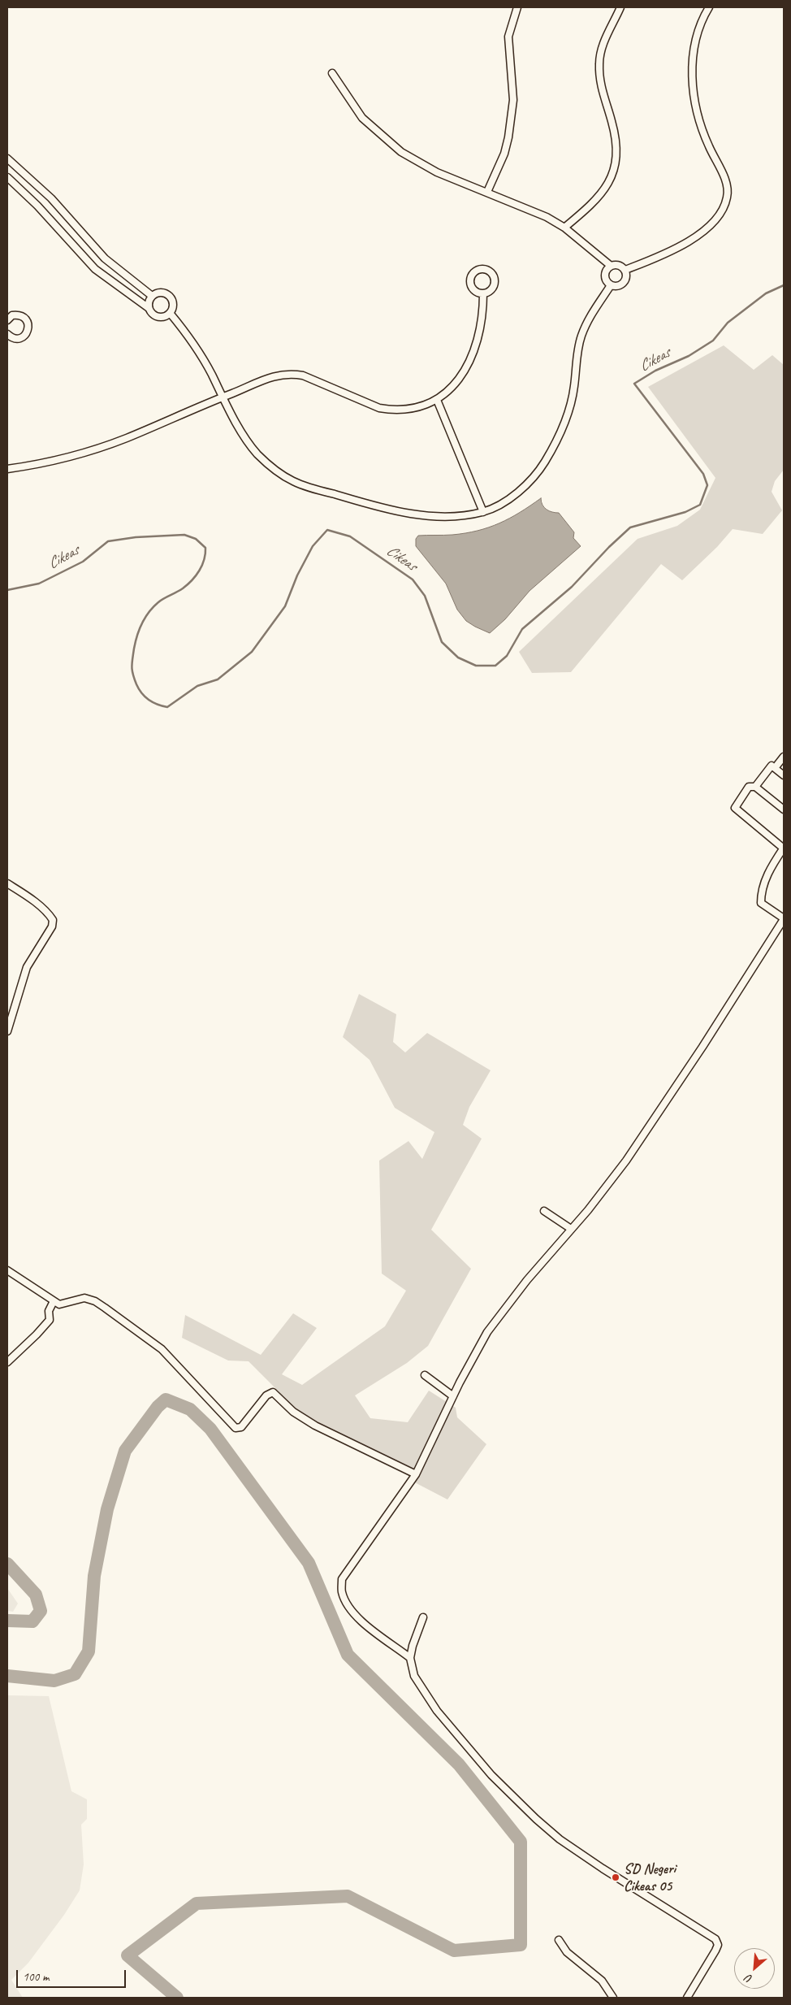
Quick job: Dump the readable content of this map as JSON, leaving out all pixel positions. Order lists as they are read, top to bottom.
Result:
{
  "water": ["Cikeas"],
  "places": ["SD Negeri Cikeas 05"],
  "scale_bar": "100 m",
  "north": "bottom left"
}
